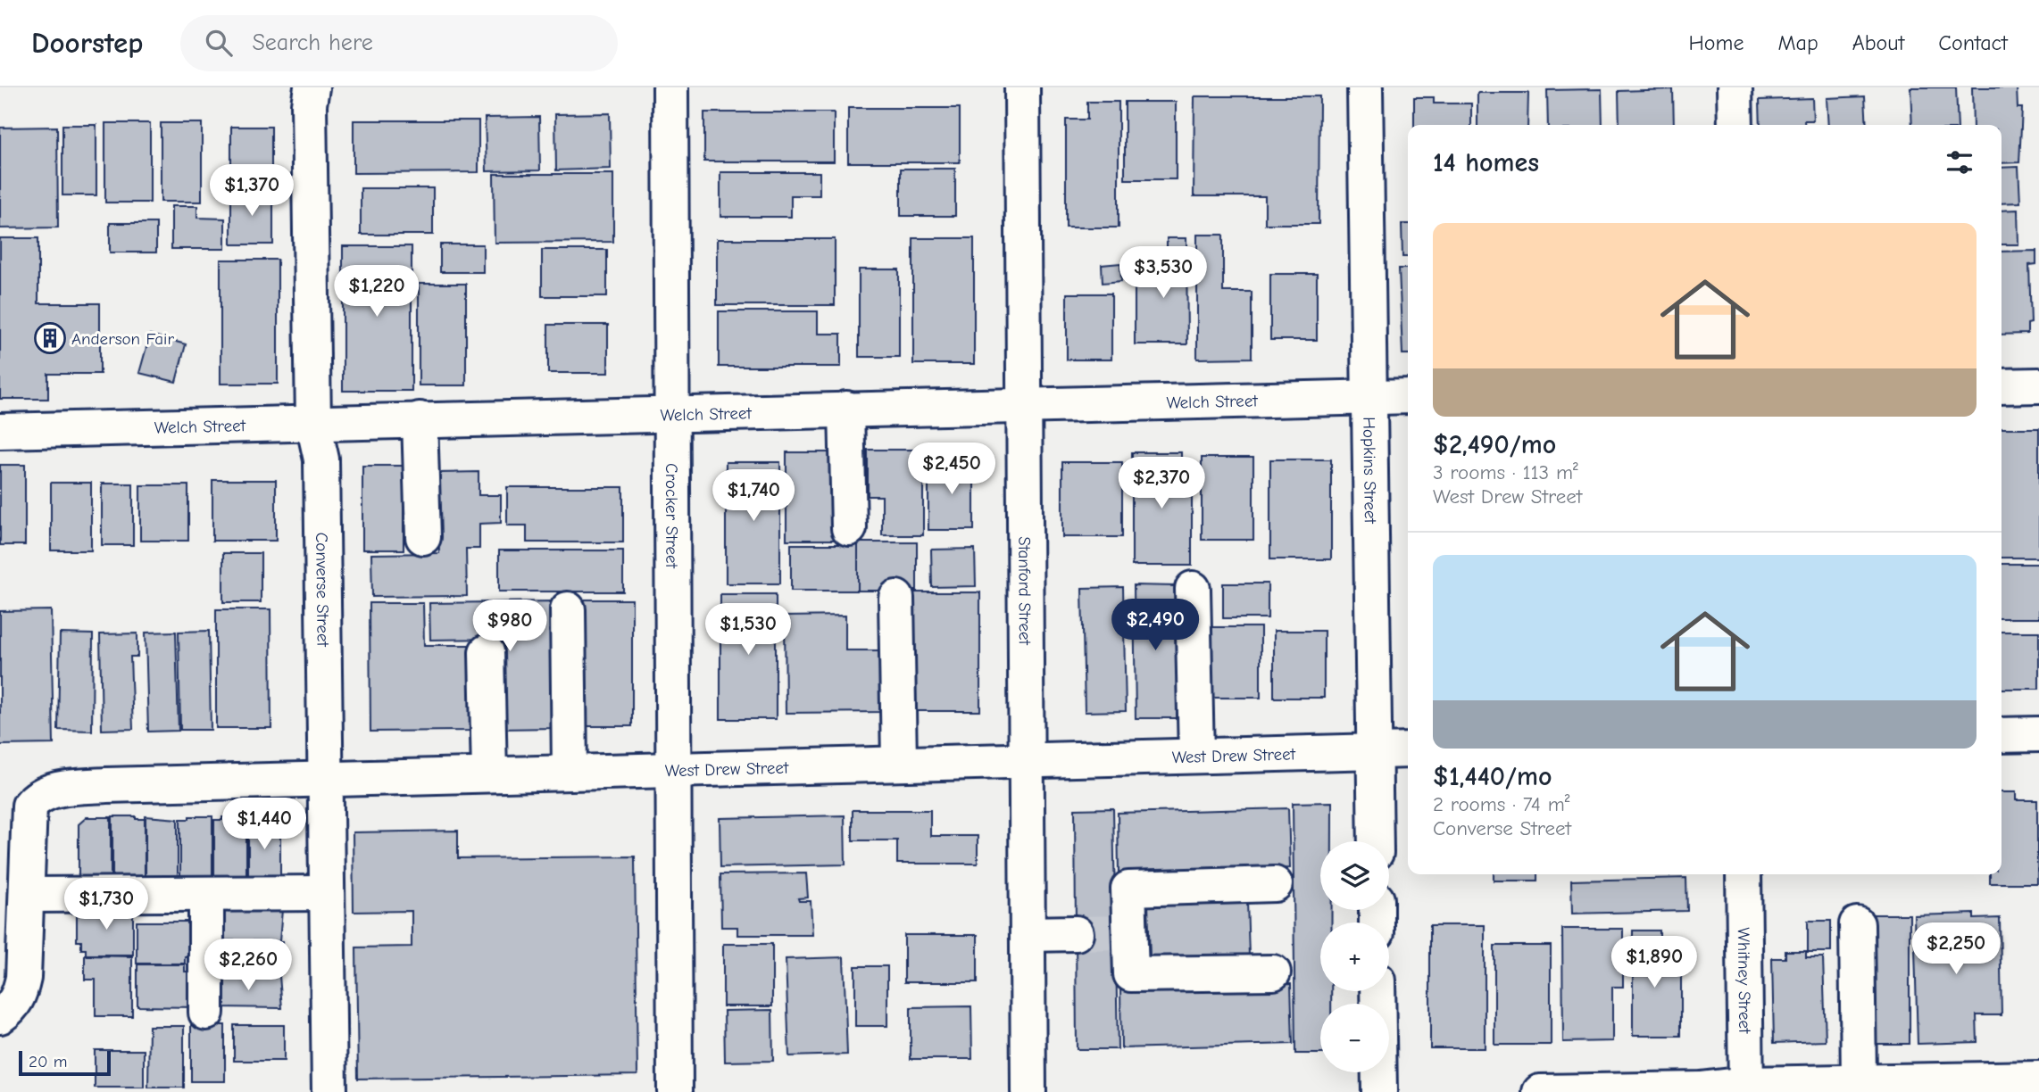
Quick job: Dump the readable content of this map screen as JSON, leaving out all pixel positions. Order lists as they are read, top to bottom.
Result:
{
  "streets": {
    "street": [
      "Welch Street",
      "Hopkins Street",
      "Crocker Street",
      "Converse Street",
      "Stanford Street",
      "West Drew Street",
      "Whitney Street"
    ]
  },
  "crossings": [
    ["Welch Street", "Hopkins Street"],
    ["Welch Street", "Crocker Street"],
    ["Welch Street", "Converse Street"],
    ["Welch Street", "Stanford Street"],
    ["Hopkins Street", "West Drew Street"],
    ["Crocker Street", "West Drew Street"],
    ["Converse Street", "West Drew Street"],
    ["Stanford Street", "West Drew Street"]
  ],
  "places": {
    "building": ["Anderson Fair"]
  },
  "scale_bar": "20 m",
  "page": {
    "header": "Doorstep",
    "search": "Search here",
    "nav": [
      "Home",
      "Map",
      "About",
      "Contact"
    ],
    "heading": "14 homes",
    "price": [
      "$1,370",
      "$3,530",
      "$1,220",
      "$2,450",
      "$2,370",
      "$1,740",
      "$2,490",
      "$980",
      "$1,530",
      "$1,440",
      "$1,730",
      "$2,250",
      "$1,890",
      "$2,260"
    ],
    "list": [
      {
        "name": "$2,490/mo",
        "note": "3 rooms · 113 m² · West Drew Street"
      },
      {
        "name": "$1,440/mo",
        "note": "2 rooms · 74 m² · Converse Street"
      }
    ],
    "map_buttons": ["+", "−"],
    "scale": "20 m"
  }
}
